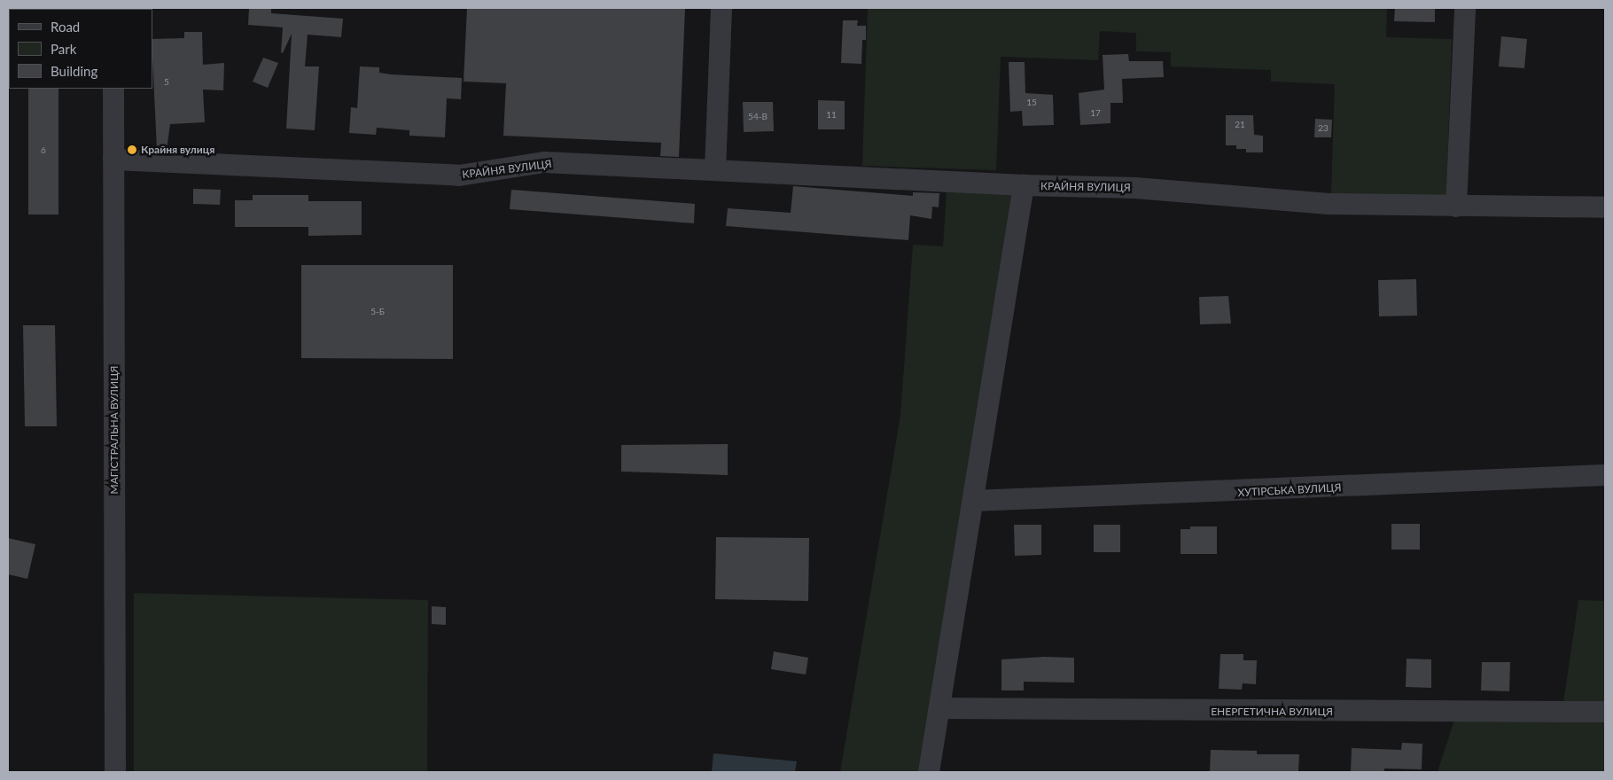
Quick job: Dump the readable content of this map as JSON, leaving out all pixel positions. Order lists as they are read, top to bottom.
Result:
{
  "streets": {
    "street": [
      "КРАЙНЯ ВУЛИЦЯ",
      "МАГІСТРАЛЬНА ВУЛИЦЯ",
      "ХУТІРСЬКА ВУЛИЦЯ",
      "ЕНЕРГЕТИЧНА ВУЛИЦЯ"
    ]
  },
  "crossings": [
    ["КРАЙНЯ ВУЛИЦЯ", "МАГІСТРАЛЬНА ВУЛИЦЯ"]
  ],
  "places": ["Крайня вулиця"],
  "house_numbers": [
    "5",
    "15",
    "17",
    "11",
    "54-В",
    "21",
    "23",
    "6",
    "5-Б"
  ],
  "legend": ["Road", "Park", "Building"]
}
